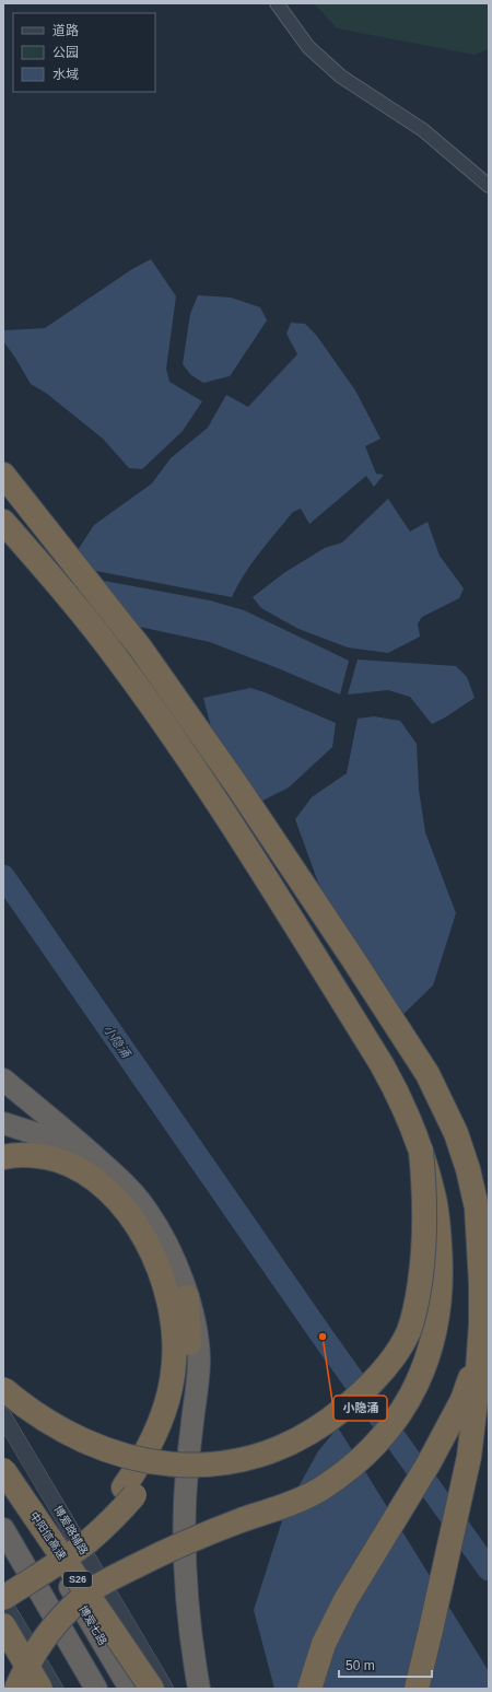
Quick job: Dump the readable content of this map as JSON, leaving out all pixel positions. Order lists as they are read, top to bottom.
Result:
{
  "streets": {
    "highway": ["中阳信高速", "S26", "博爱七路"],
    "street": ["博爱路辅路"]
  },
  "crossings": [
    ["中阳信高速", "博爱七路"]
  ],
  "water": ["小隐涌"],
  "places": ["小隐涌"],
  "legend": ["道路", "公园", "水域"],
  "scale_bar": "50 m"
}
